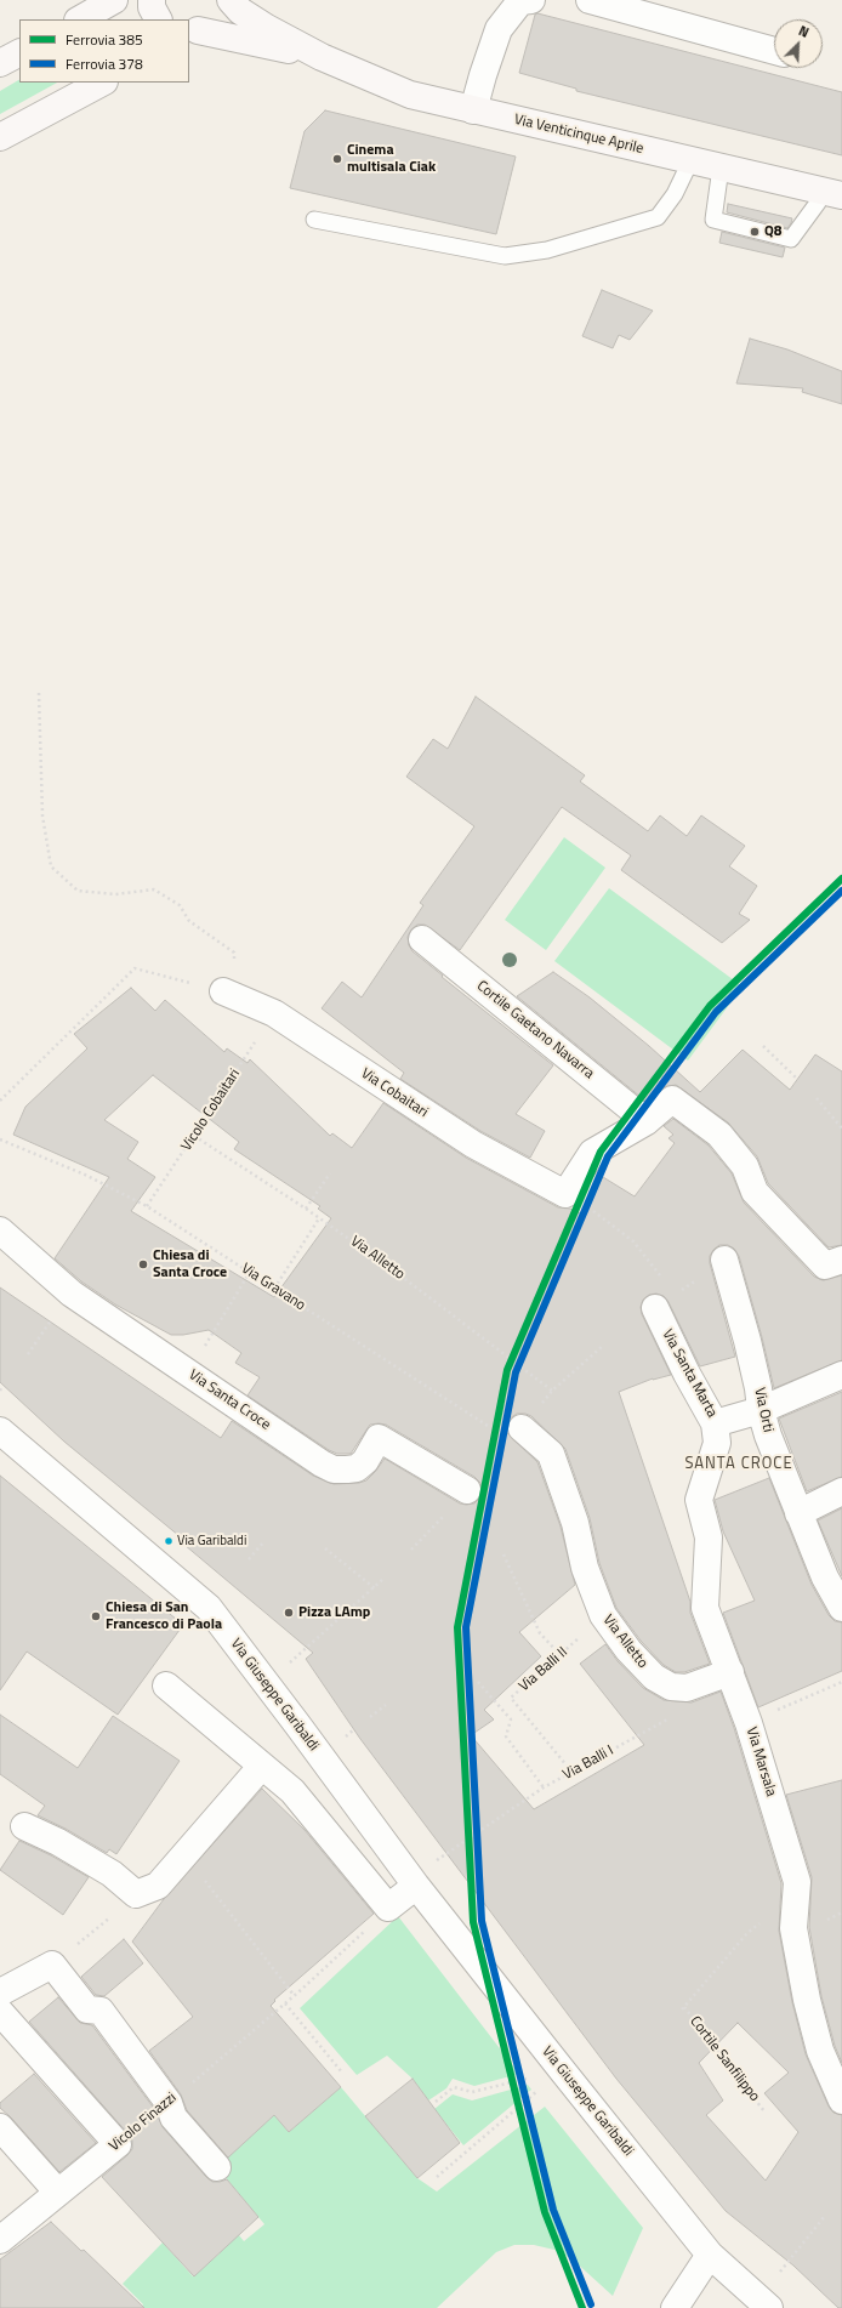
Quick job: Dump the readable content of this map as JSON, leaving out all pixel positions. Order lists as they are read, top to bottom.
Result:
{
  "streets": {
    "main road": ["Via Venticinque Aprile"],
    "street": [
      "Cortile Gaetano Navarra",
      "Via Cobaitari",
      "Via Alletto",
      "Via Santa Marta",
      "Via Santa Croce",
      "Via Orti",
      "Via Giuseppe Garibaldi",
      "Via Marsala",
      "Vicolo Finazzi"
    ],
    "path": [
      "Vicolo Cobaitari",
      "Via Gravano",
      "Via Balli II",
      "Via Balli I",
      "Cortile Sanfilippo"
    ]
  },
  "crossings": [
    ["Via Cobaitari", "Vicolo Cobaitari"],
    ["Vicolo Cobaitari", "Via Alletto"],
    ["Vicolo Cobaitari", "Via Gravano"],
    ["Via Alletto", "Via Balli II"],
    ["Via Alletto", "Via Marsala"],
    ["Via Santa Marta", "Via Orti"],
    ["Via Santa Marta", "Via Marsala"],
    ["Via Balli II", "Via Balli I"]
  ],
  "districts": ["SANTA CROCE"],
  "places": [
    "Cinema multisala Ciak",
    "Q8",
    "Chiesa di Santa Croce",
    "Via Garibaldi",
    "Pizza LAmp",
    "Chiesa di San Francesco di Paola"
  ],
  "lines": ["rail line 385", "rail line 378"],
  "legend": ["Ferrovia 385", "Ferrovia 378"],
  "north": "top right"
}
